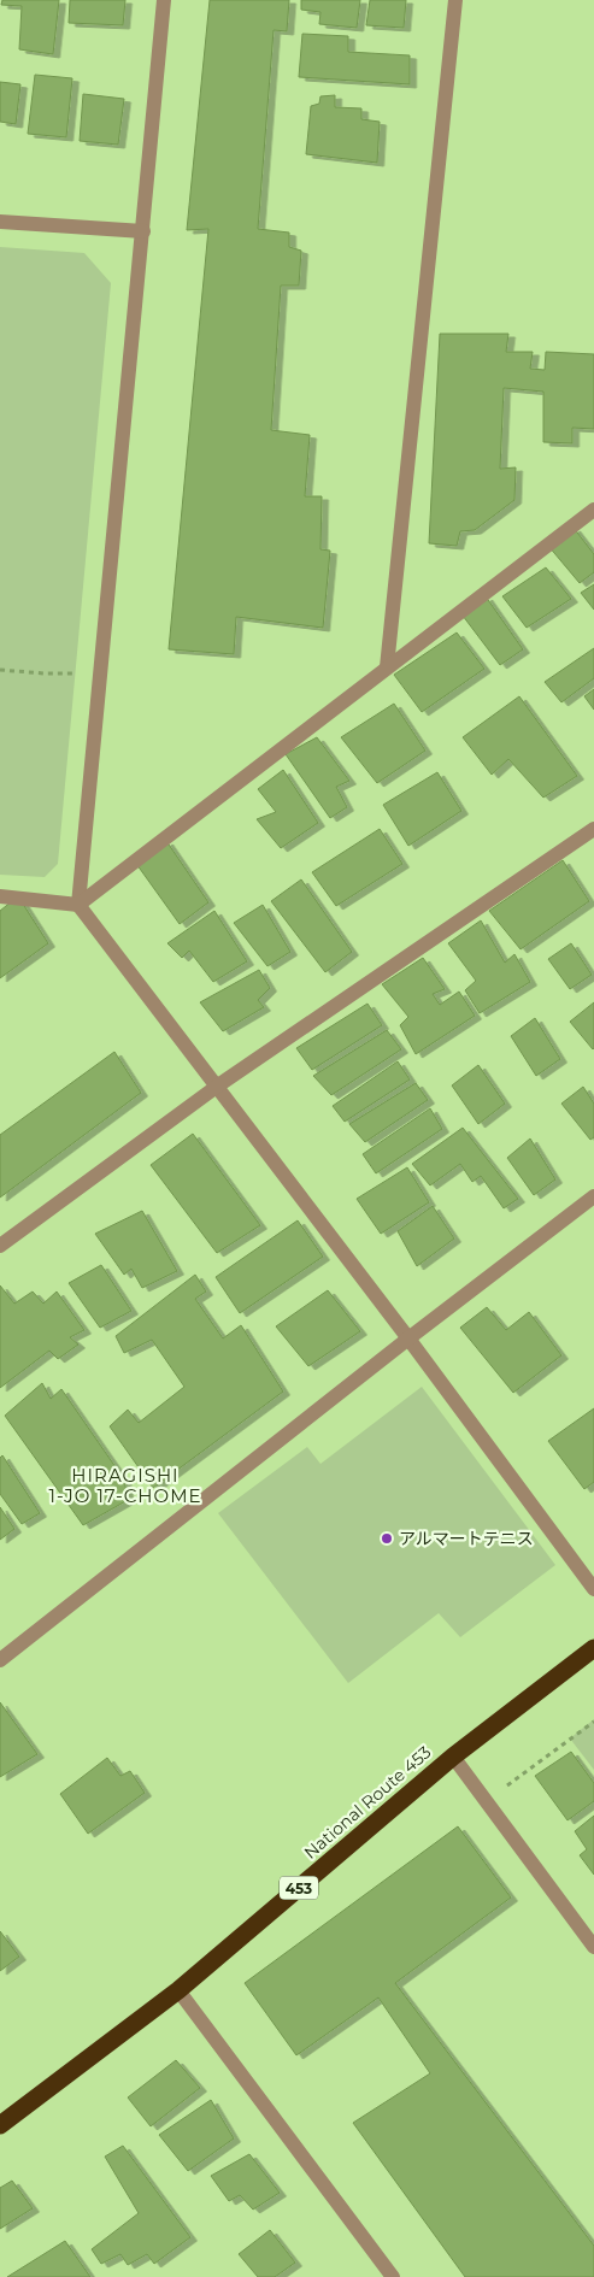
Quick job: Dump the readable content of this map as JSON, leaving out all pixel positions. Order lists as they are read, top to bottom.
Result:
{
  "streets": {
    "highway": ["National Route 453", "453"]
  },
  "districts": ["HIRAGISHI 1-JO 17-CHOME"],
  "places": ["アルマートテニス"]
}
